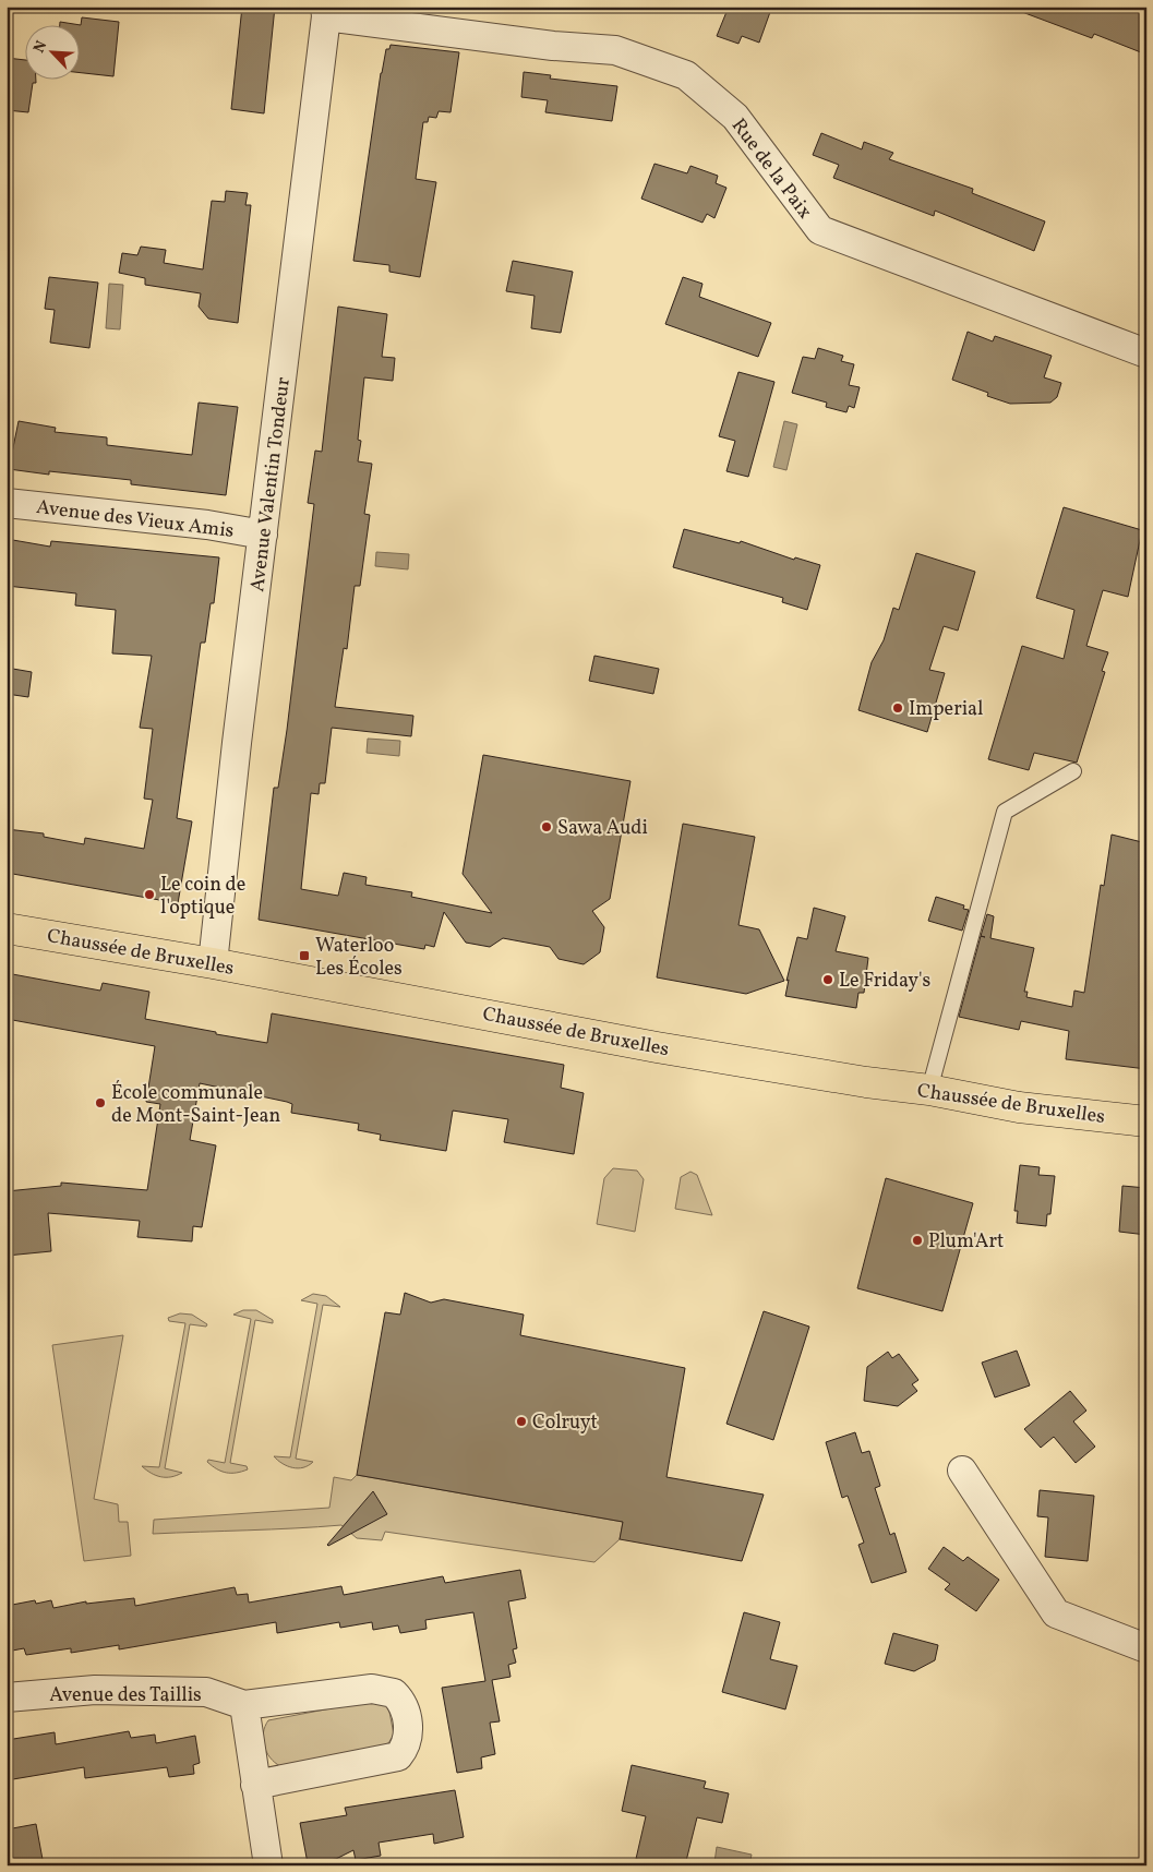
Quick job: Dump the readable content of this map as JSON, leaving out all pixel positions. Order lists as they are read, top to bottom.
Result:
{
  "streets": {
    "main road": ["Chaussée de Bruxelles"],
    "street": [
      "Rue de la Paix",
      "Avenue Valentin Tondeur",
      "Avenue des Vieux Amis",
      "Avenue des Taillis"
    ]
  },
  "crossings": [
    ["Rue de la Paix", "Avenue Valentin Tondeur"],
    ["Avenue Valentin Tondeur", "Avenue des Vieux Amis"],
    ["Avenue Valentin Tondeur", "Chaussée de Bruxelles"]
  ],
  "places": {
    "other": [
      "Imperial",
      "Sawa Audi",
      "Le coin de l'optique",
      "Le Friday's",
      "École communale de Mont-Saint-Jean",
      "Plum'Art",
      "Colruyt"
    ],
    "transit": ["Waterloo Les Écoles"]
  },
  "north": "top left"
}
